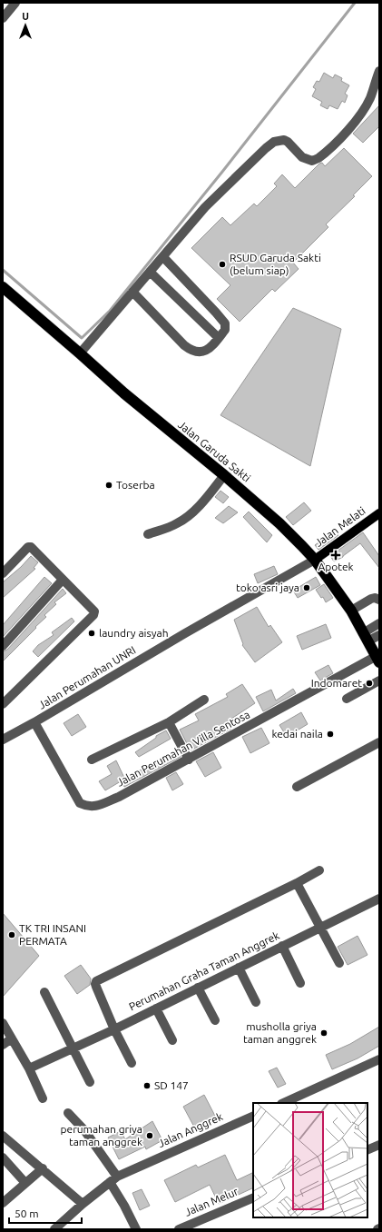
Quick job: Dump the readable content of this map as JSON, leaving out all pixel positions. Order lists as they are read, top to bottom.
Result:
{
  "streets": {
    "highway": ["Jalan Garuda Sakti"],
    "main road": ["Jalan Melati"],
    "street": [
      "Jalan Perumahan UNRI",
      "Jalan Perumahan Villa Sentosa",
      "Perumahan Graha Taman Anggrek",
      "Jalan Anggrek",
      "Jalan Melur"
    ]
  },
  "crossings": [
    ["Jalan Garuda Sakti", "Jalan Melati"],
    ["Jalan Garuda Sakti", "Jalan Perumahan UNRI"],
    ["Jalan Garuda Sakti", "Jalan Perumahan Villa Sentosa"],
    ["Jalan Melati", "Jalan Perumahan UNRI"],
    ["Jalan Perumahan UNRI", "Jalan Perumahan Villa Sentosa"]
  ],
  "places": {
    "other": [
      "RSUD Garuda Sakti (belum siap)",
      "Toserba",
      "toko asri jaya",
      "laundry aisyah",
      "Indomaret",
      "kedai naila",
      "TK TRI INSANI PERMATA",
      "musholla griya taman anggrek",
      "SD 147",
      "perumahan griya taman anggrek"
    ],
    "health": ["Apotek"]
  },
  "scale_bar": "50 m",
  "north": "top"
}
